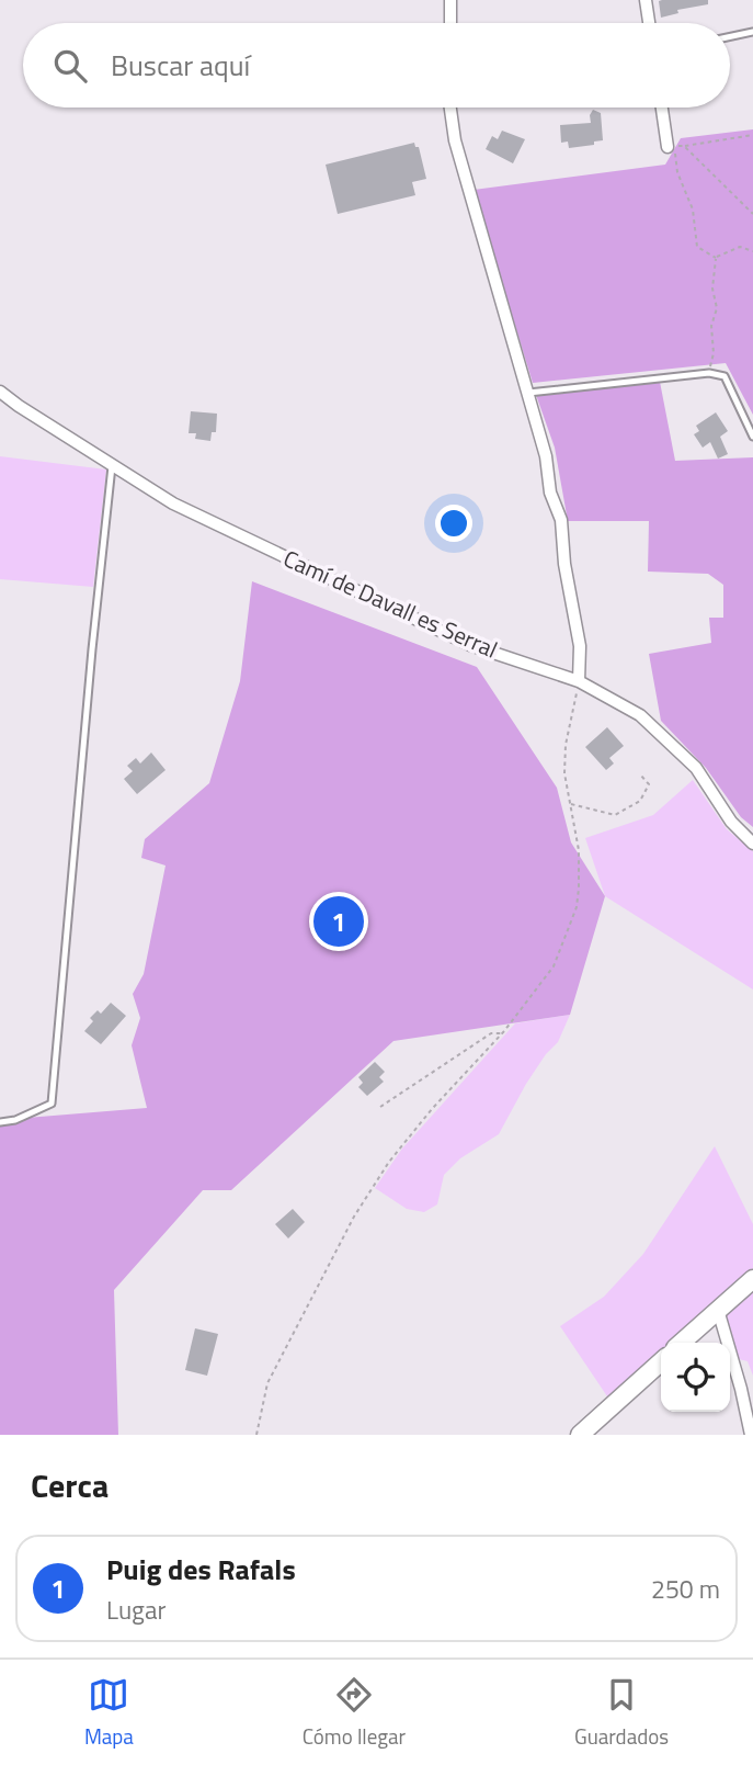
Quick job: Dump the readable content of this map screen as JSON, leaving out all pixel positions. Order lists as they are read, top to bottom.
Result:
{
  "streets": {
    "street": ["Camí de Davall es Serral"]
  },
  "page": {
    "search": "Buscar aquí",
    "pins": "1",
    "heading": "Cerca",
    "list": [
      {
        "mark": "1",
        "name": "Puig des Rafals",
        "note": "Lugar",
        "value": "250 m"
      }
    ],
    "nav": ["Mapa", "Cómo llegar", "Guardados"]
  }
}
